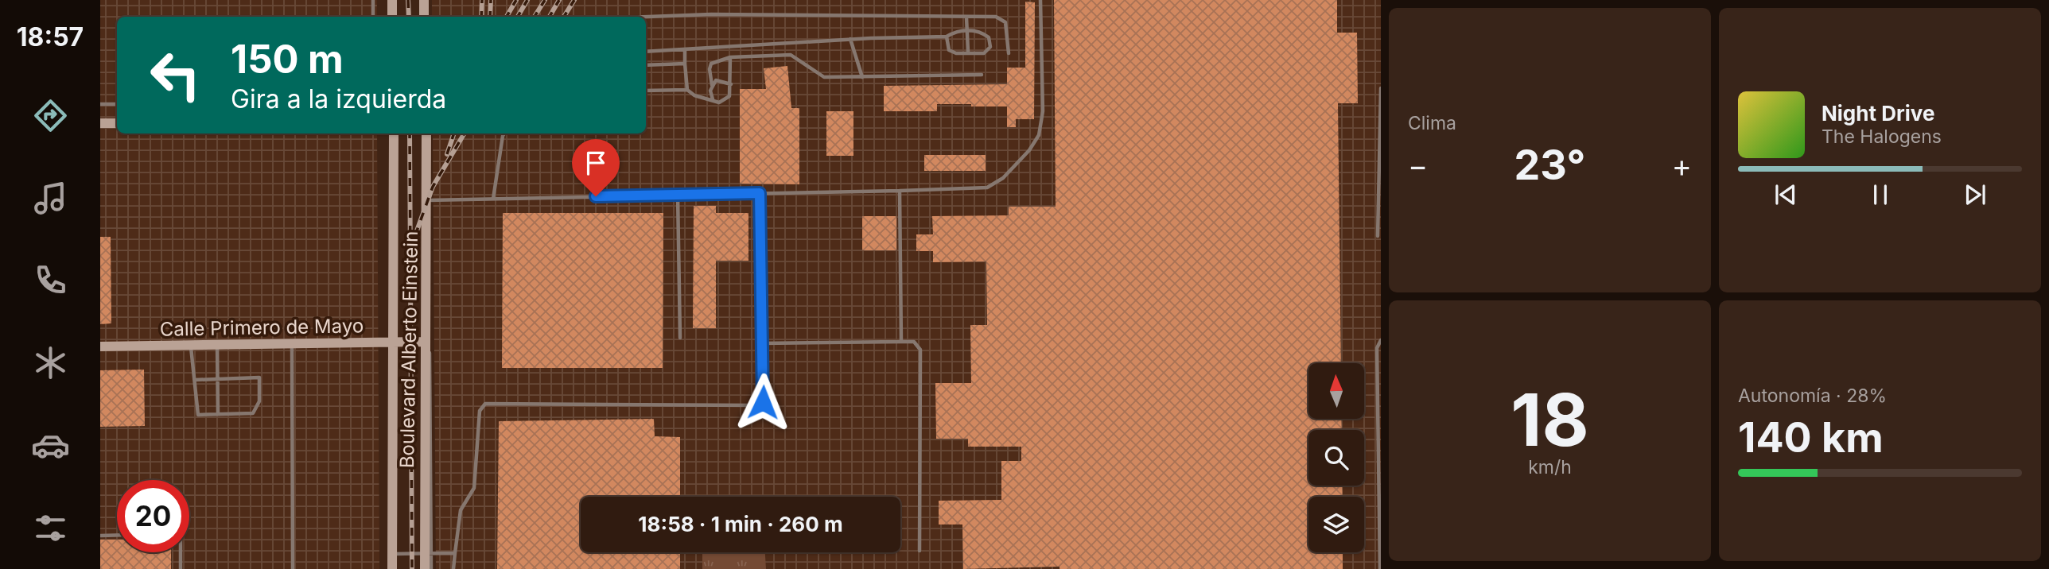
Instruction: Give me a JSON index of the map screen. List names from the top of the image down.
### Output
{
  "streets": {
    "main road": ["Calle Primero de Mayo", "Boulevard Alberto Einstein"]
  },
  "crossings": [
    ["Calle Primero de Mayo", "Boulevard Alberto Einstein"]
  ],
  "north": "top",
  "page": {
    "tabs": "18:57",
    "tile": [
      "Clima",
      ["18", "km/h"],
      ["Autonomía · 28%", "140 km"]
    ],
    "turn": ["150 m", "Gira a la izquierda"],
    "song": ["Night Drive", "The Halogens"],
    "heat": ["−", "23°", "+"],
    "limit": "20",
    "trip": "18:58 · 1 min · 260 m"
  }
}
